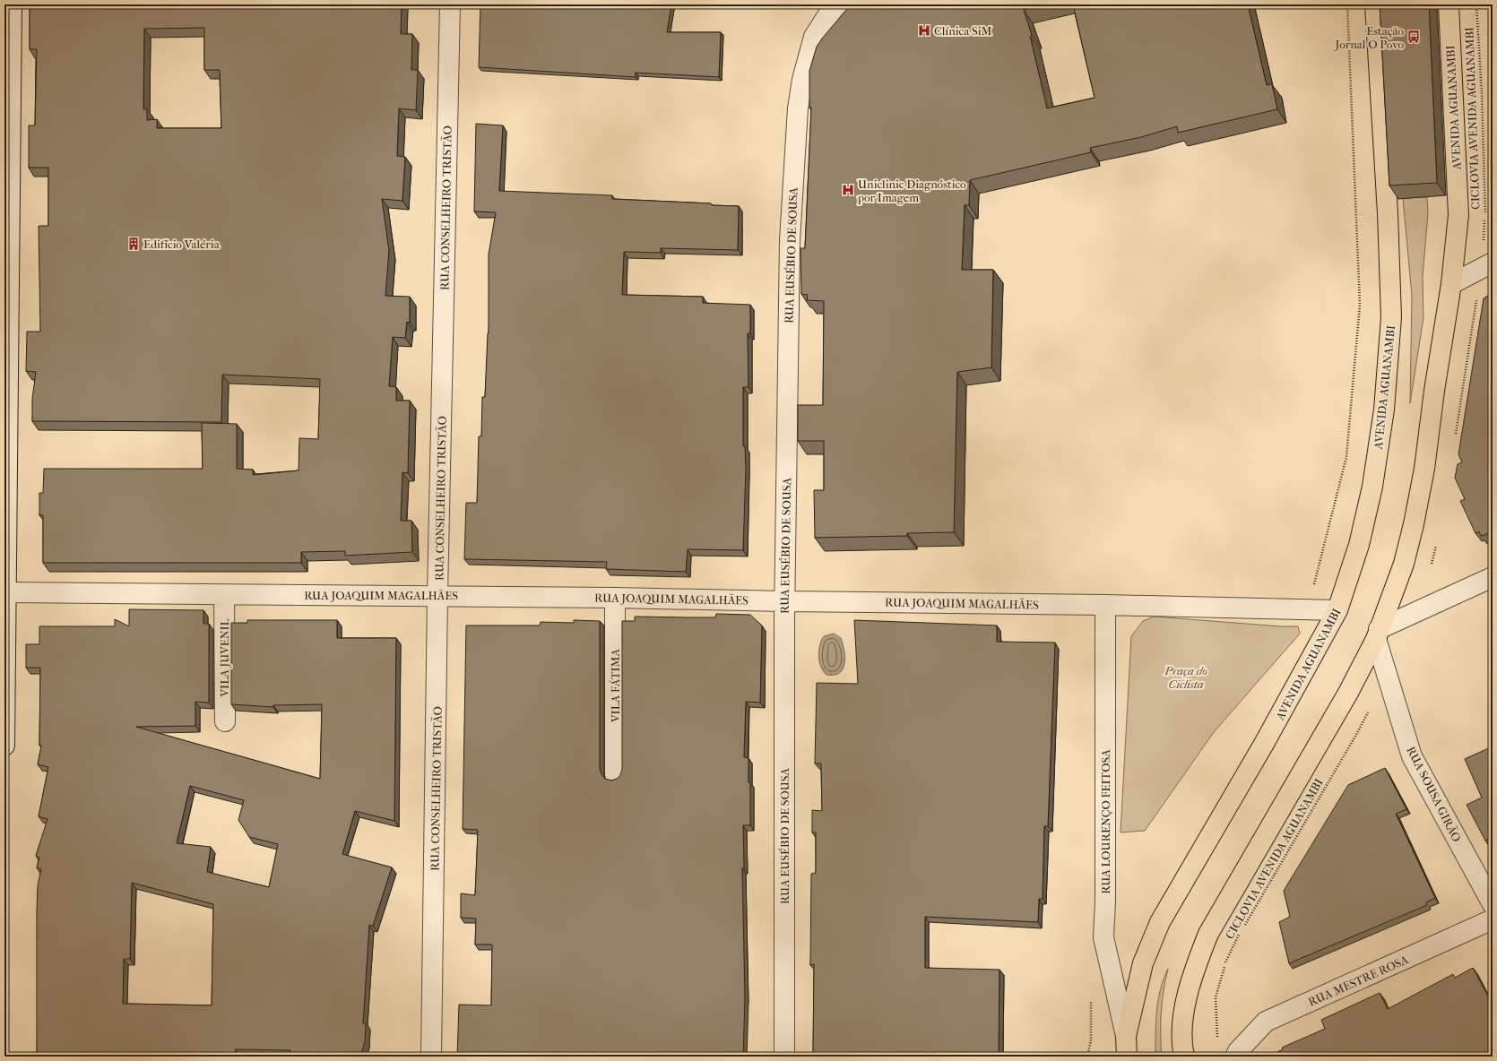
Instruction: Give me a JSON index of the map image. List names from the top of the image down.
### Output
{
  "streets": {
    "main road": ["AVENIDA AGUANAMBI"],
    "street": [
      "RUA CONSELHEIRO TRISTÃO",
      "RUA EUSÉBIO DE SOUSA",
      "RUA JOAQUIM MAGALHÃES",
      "VILA JUVENIL",
      "VILA FÁTIMA",
      "RUA SOUSA GIRÃO",
      "RUA LOURENÇO FEITOSA",
      "RUA MESTRE ROSA"
    ],
    "path": ["CICLOVIA AVENIDA AGUANAMBI"]
  },
  "crossings": [
    ["AVENIDA AGUANAMBI", "RUA JOAQUIM MAGALHÃES"],
    ["AVENIDA AGUANAMBI", "RUA SOUSA GIRÃO"],
    ["AVENIDA AGUANAMBI", "RUA LOURENÇO FEITOSA"],
    ["RUA CONSELHEIRO TRISTÃO", "RUA JOAQUIM MAGALHÃES"],
    ["RUA EUSÉBIO DE SOUSA", "RUA JOAQUIM MAGALHÃES"],
    ["RUA JOAQUIM MAGALHÃES", "VILA JUVENIL"],
    ["RUA JOAQUIM MAGALHÃES", "VILA FÁTIMA"],
    ["RUA JOAQUIM MAGALHÃES", "RUA LOURENÇO FEITOSA"]
  ],
  "parks": ["Praça do Ciclista"],
  "places": {
    "hospital": ["Clínica SiM", "Uniclinic Diagnóstico por Imagem"],
    "bus stop": ["Estação Jornal O Povo"],
    "building": ["Edifício Valéria"]
  }
}
